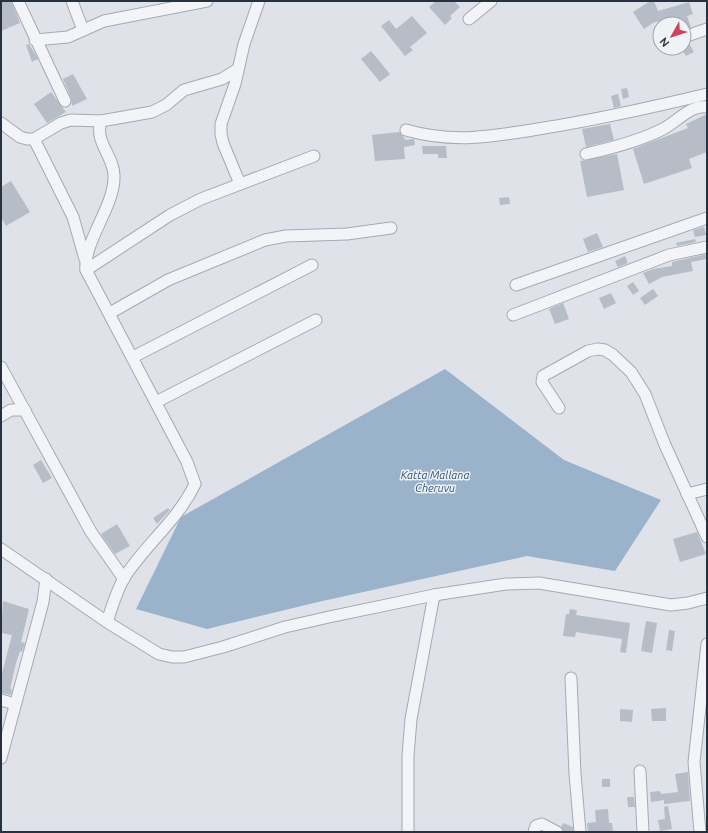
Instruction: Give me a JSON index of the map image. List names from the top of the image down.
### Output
{
  "water": ["Katta Mallana Cheruvu"],
  "north": "bottom left"
}
